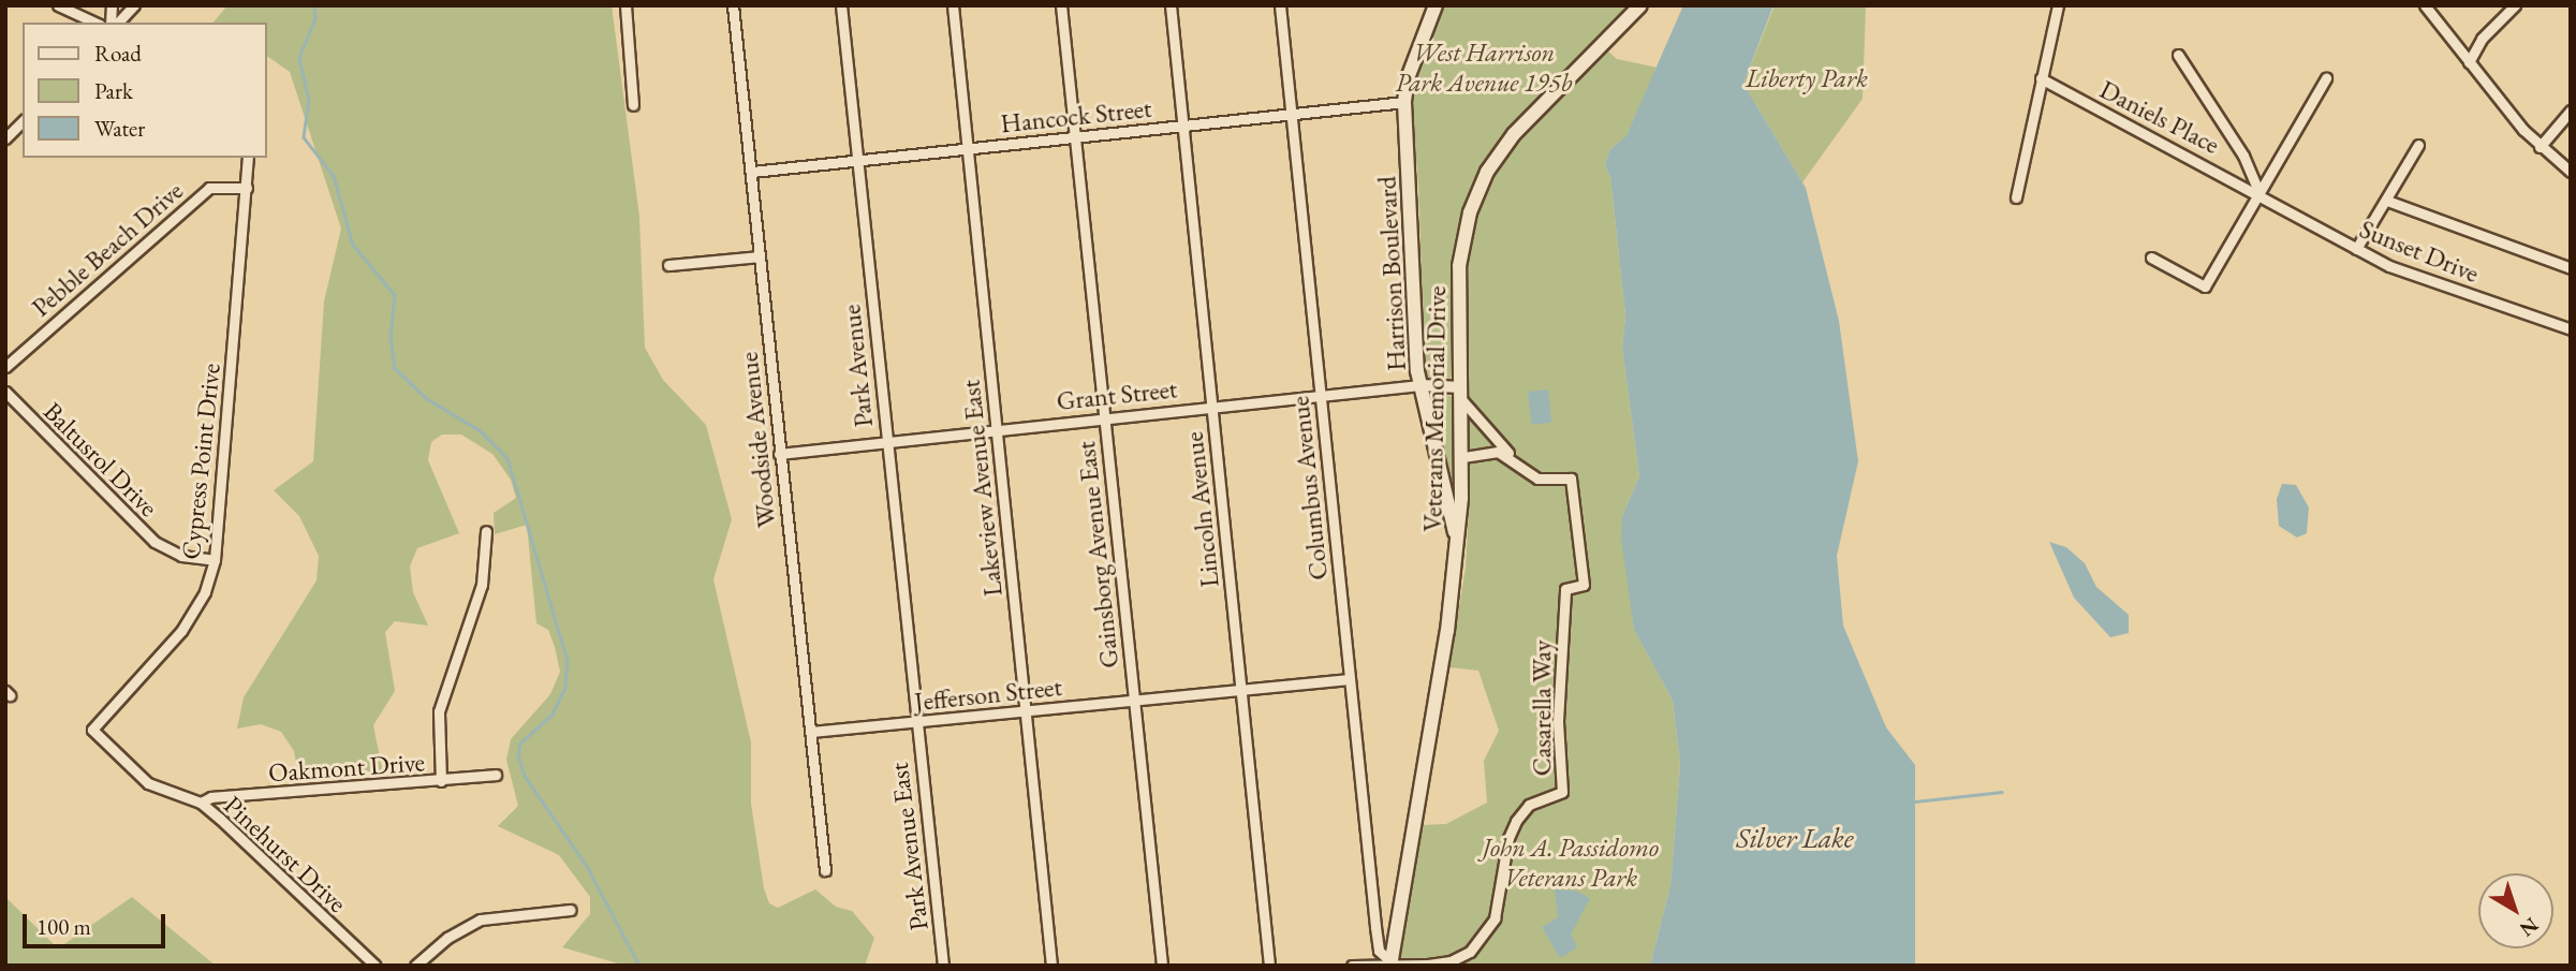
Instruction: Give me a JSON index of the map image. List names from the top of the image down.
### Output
{
  "streets": {
    "main road": ["Harrison Boulevard", "Veterans Memorial Drive"],
    "street": [
      "Hancock Street",
      "Daniels Place",
      "Pebble Beach Drive",
      "Sunset Drive",
      "Park Avenue",
      "Grant Street",
      "Woodside Avenue",
      "Baltusrol Drive",
      "Cypress Point Drive",
      "Lakeview Avenue East",
      "Columbus Avenue",
      "Lincoln Avenue",
      "Gainsborg Avenue East",
      "Jefferson Street",
      "Casarella Way",
      "Oakmont Drive",
      "Park Avenue East",
      "Pinehurst Drive"
    ]
  },
  "crossings": [
    ["Hancock Street", "Harrison Boulevard"],
    ["Hancock Street", "Park Avenue"],
    ["Hancock Street", "Woodside Avenue"],
    ["Hancock Street", "Lakeview Avenue East"],
    ["Hancock Street", "Columbus Avenue"],
    ["Hancock Street", "Lincoln Avenue"],
    ["Hancock Street", "Gainsborg Avenue East"],
    ["Daniels Place", "Sunset Drive"],
    ["Pebble Beach Drive", "Cypress Point Drive"],
    ["Harrison Boulevard", "Grant Street"],
    ["Harrison Boulevard", "Veterans Memorial Drive"],
    ["Park Avenue", "Grant Street"],
    ["Park Avenue", "Jefferson Street"],
    ["Park Avenue", "Park Avenue East"],
    ["Grant Street", "Veterans Memorial Drive"],
    ["Grant Street", "Woodside Avenue"],
    ["Grant Street", "Lakeview Avenue East"],
    ["Grant Street", "Columbus Avenue"],
    ["Grant Street", "Lincoln Avenue"],
    ["Grant Street", "Gainsborg Avenue East"],
    ["Veterans Memorial Drive", "Columbus Avenue"],
    ["Veterans Memorial Drive", "Casarella Way"],
    ["Woodside Avenue", "Jefferson Street"],
    ["Baltusrol Drive", "Cypress Point Drive"],
    ["Cypress Point Drive", "Pinehurst Drive"],
    ["Lakeview Avenue East", "Jefferson Street"],
    ["Columbus Avenue", "Jefferson Street"],
    ["Columbus Avenue", "Casarella Way"],
    ["Lincoln Avenue", "Jefferson Street"],
    ["Gainsborg Avenue East", "Jefferson Street"],
    ["Jefferson Street", "Park Avenue East"],
    ["Oakmont Drive", "Pinehurst Drive"]
  ],
  "water": ["Silver Lake"],
  "parks": ["West Harrison Park Avenue 195b", "Liberty Park", "John A. Passidomo Veterans Park"],
  "legend": ["Road", "Park", "Water"],
  "scale_bar": "100 m",
  "north": "bottom right"
}
